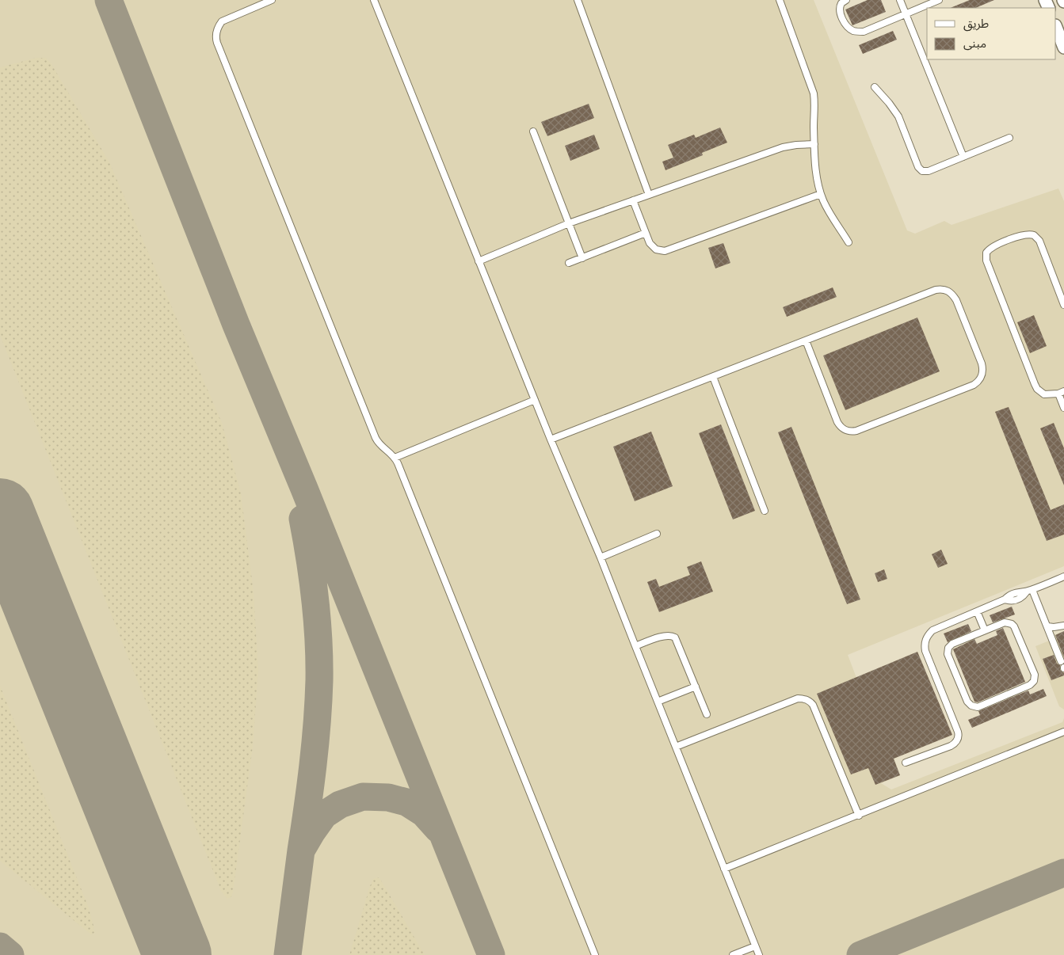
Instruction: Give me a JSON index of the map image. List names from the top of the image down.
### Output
{
  "legend": ["طريق", "مبنى"]
}
